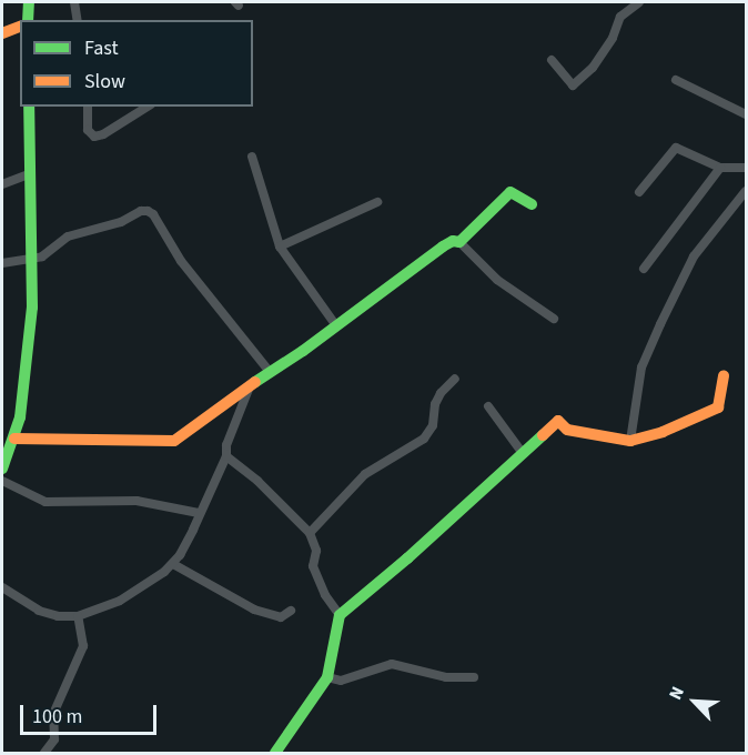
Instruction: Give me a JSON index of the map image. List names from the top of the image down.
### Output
{
  "legend": ["Fast", "Slow"],
  "scale_bar": "100 m",
  "north": "top left"
}
